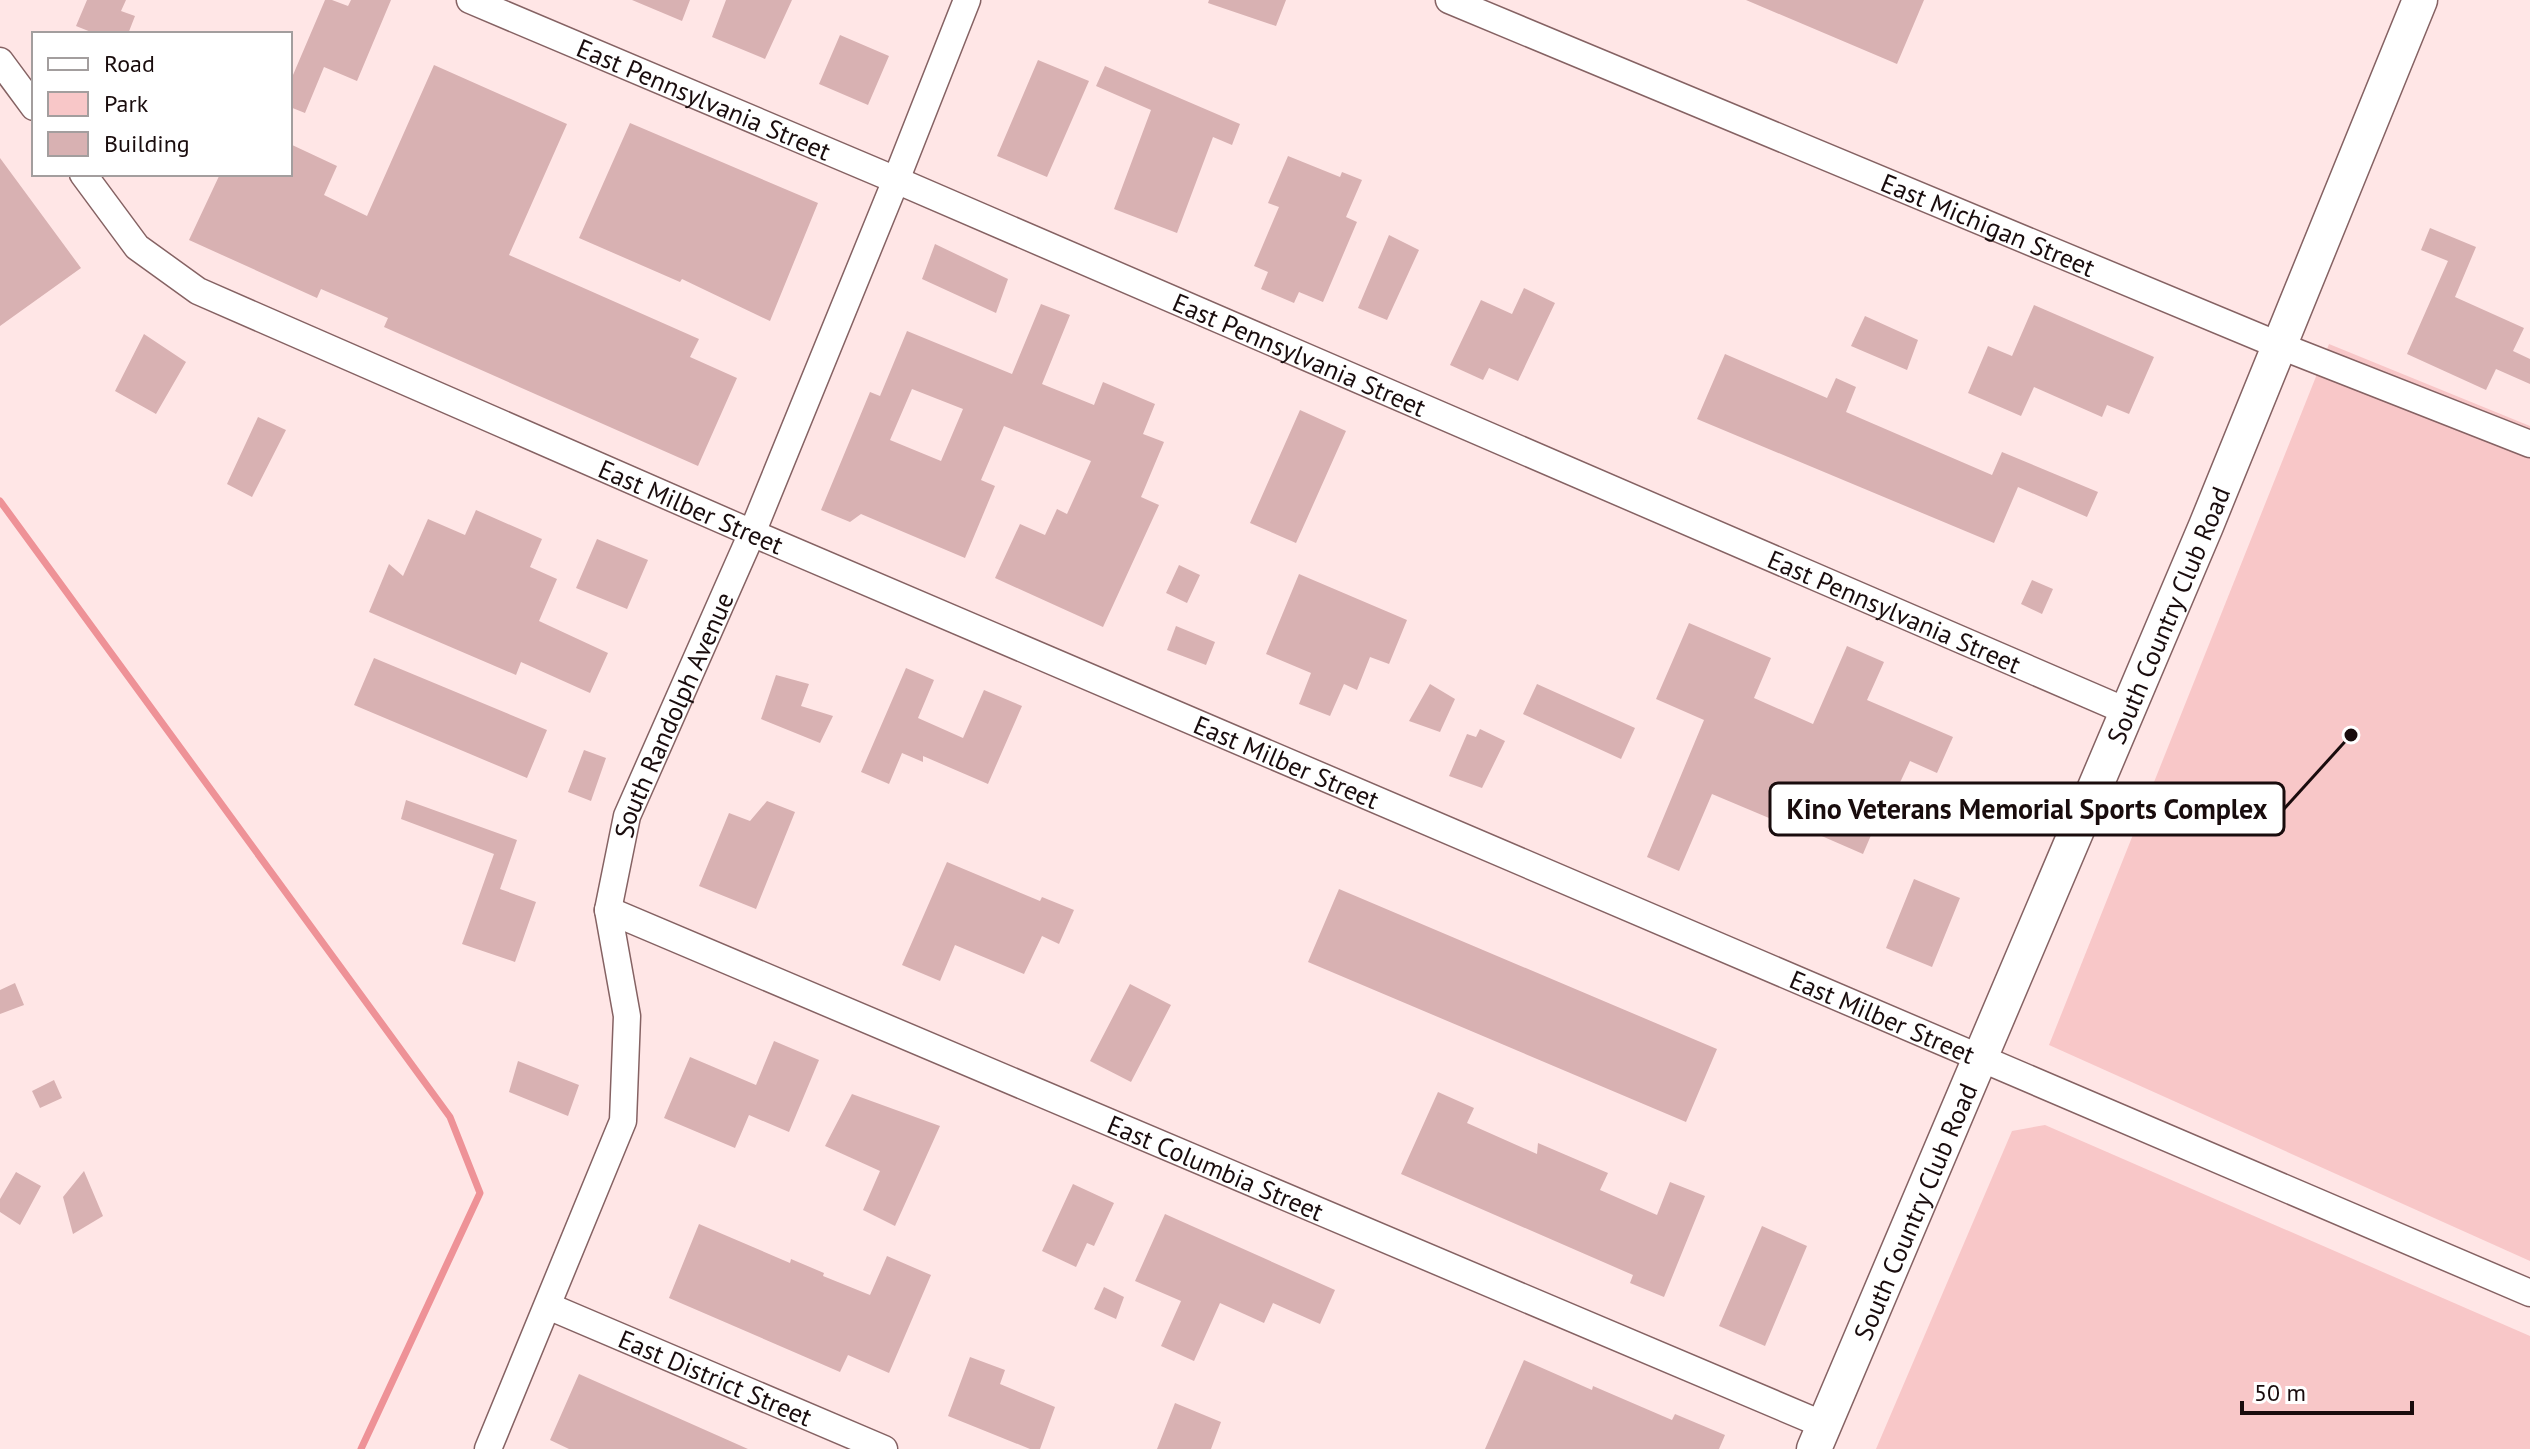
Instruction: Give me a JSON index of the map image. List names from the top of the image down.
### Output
{
  "streets": {
    "street": [
      "East Pennsylvania Street",
      "East Michigan Street",
      "East Milber Street",
      "South Country Club Road",
      "South Randolph Avenue",
      "East Columbia Street",
      "East District Street"
    ]
  },
  "crossings": [
    ["East Pennsylvania Street", "South Country Club Road"],
    ["East Pennsylvania Street", "South Randolph Avenue"],
    ["East Michigan Street", "South Country Club Road"],
    ["East Milber Street", "South Country Club Road"],
    ["East Milber Street", "South Randolph Avenue"],
    ["South Country Club Road", "East Columbia Street"],
    ["South Randolph Avenue", "East Columbia Street"],
    ["South Randolph Avenue", "East District Street"]
  ],
  "places": ["Kino Veterans Memorial Sports Complex"],
  "legend": ["Road", "Park", "Building"],
  "scale_bar": "50 m"
}
